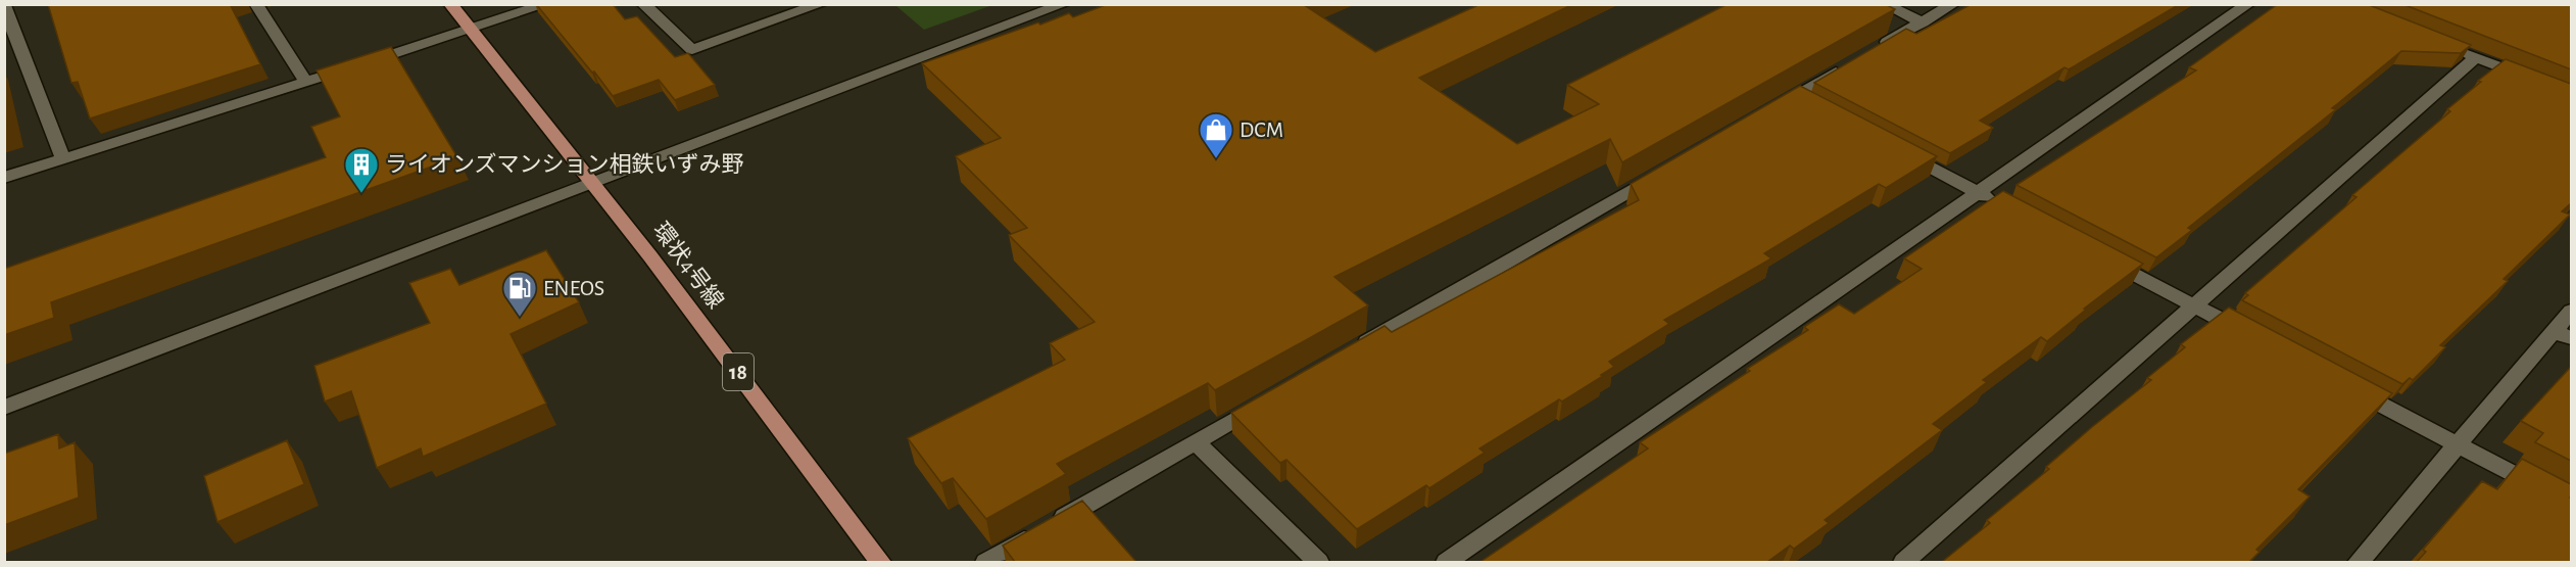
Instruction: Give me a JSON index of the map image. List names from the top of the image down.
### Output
{
  "streets": {
    "main road": ["環状4号線", "18"]
  },
  "places": {
    "shop": ["DCM"],
    "building": ["ライオンズマンション相鉄いずみ野"],
    "fuel station": ["ENEOS"]
  }
}
